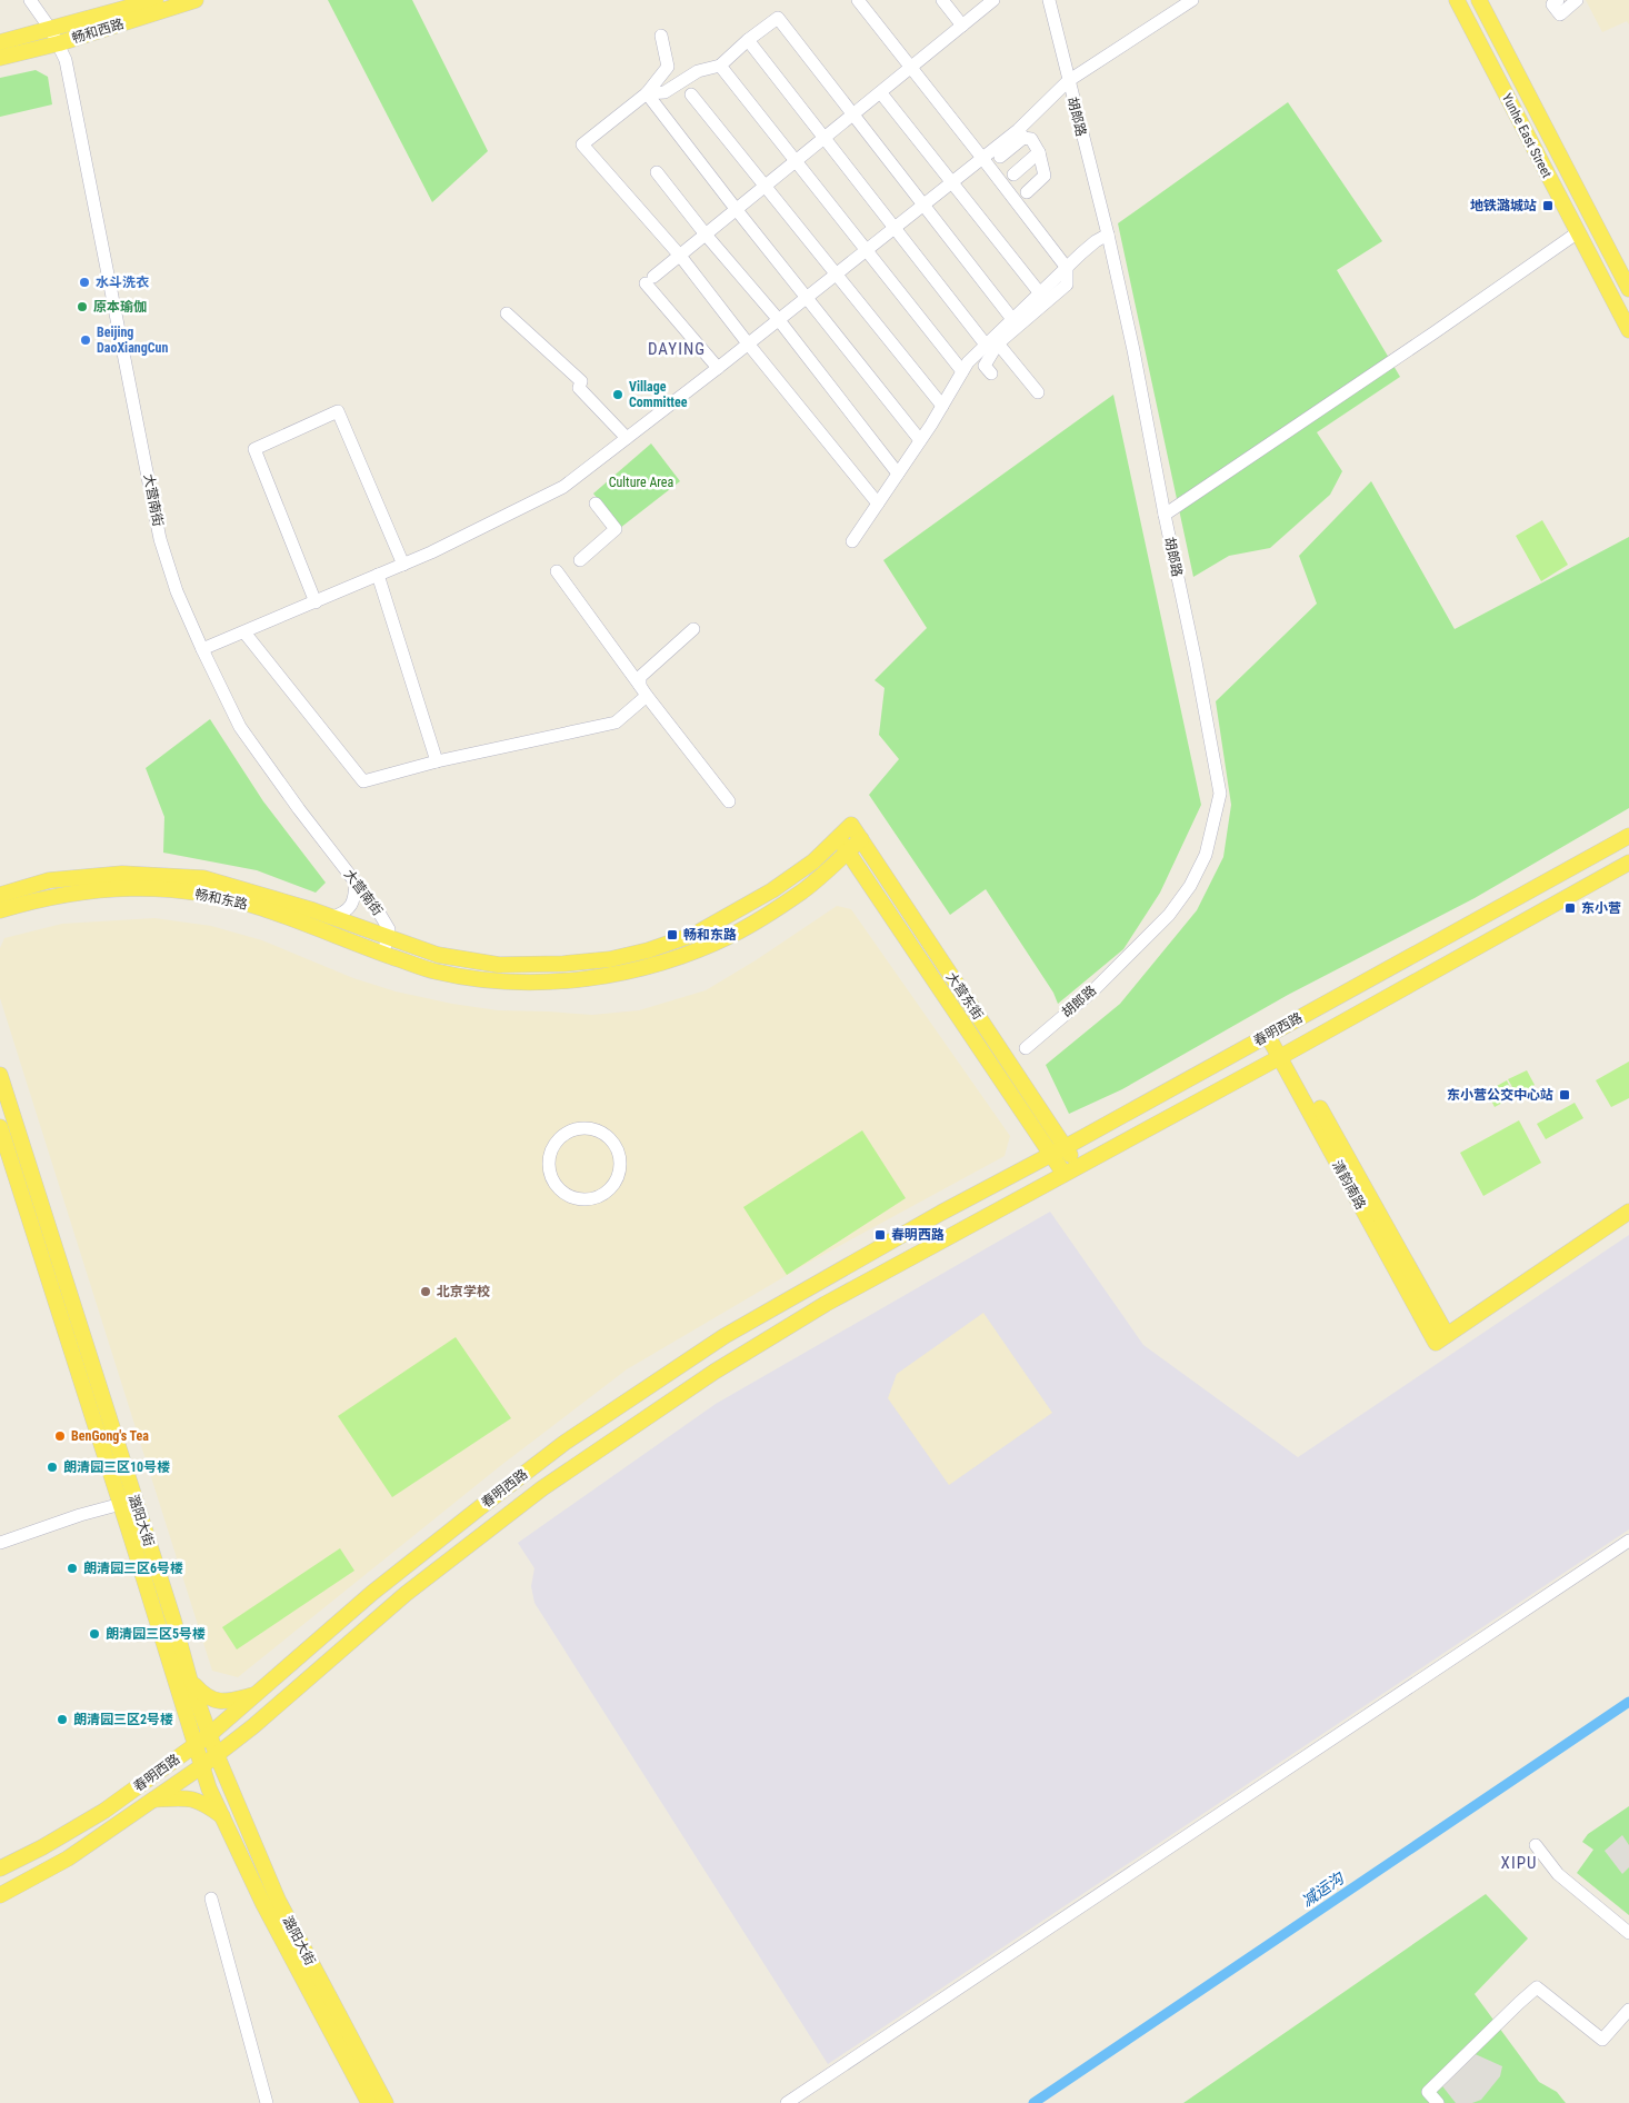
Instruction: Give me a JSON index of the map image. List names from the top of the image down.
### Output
{
  "streets": {
    "main road": [
      "畅和西路",
      "Yunhe East Street",
      "畅和东路",
      "大营东街",
      "春明西路",
      "清韵南路",
      "潞阳大街"
    ],
    "street": ["胡郎路", "大营南街"]
  },
  "crossings": [
    ["畅和西路", "大营南街"],
    ["大营南街", "畅和东路"],
    ["畅和东路", "大营东街"],
    ["大营东街", "春明西路"],
    ["春明西路", "清韵南路"],
    ["春明西路", "潞阳大街"]
  ],
  "districts": ["DAYING", "XIPU"],
  "water": ["减运沟"],
  "parks": ["Culture Area"],
  "places": {
    "transit": [
      "地铁潞城站",
      "东小营",
      "畅和东路",
      "东小营公交中心站",
      "春明西路"
    ],
    "other": [
      "水斗洗衣",
      "原本瑜伽",
      "Beijing DaoXiangCun",
      "Village Committee",
      "北京学校",
      "BenGong's Tea",
      "朗清园三区10号楼",
      "朗清园三区6号楼",
      "朗清园三区5号楼",
      "朗清园三区2号楼"
    ]
  }
}
